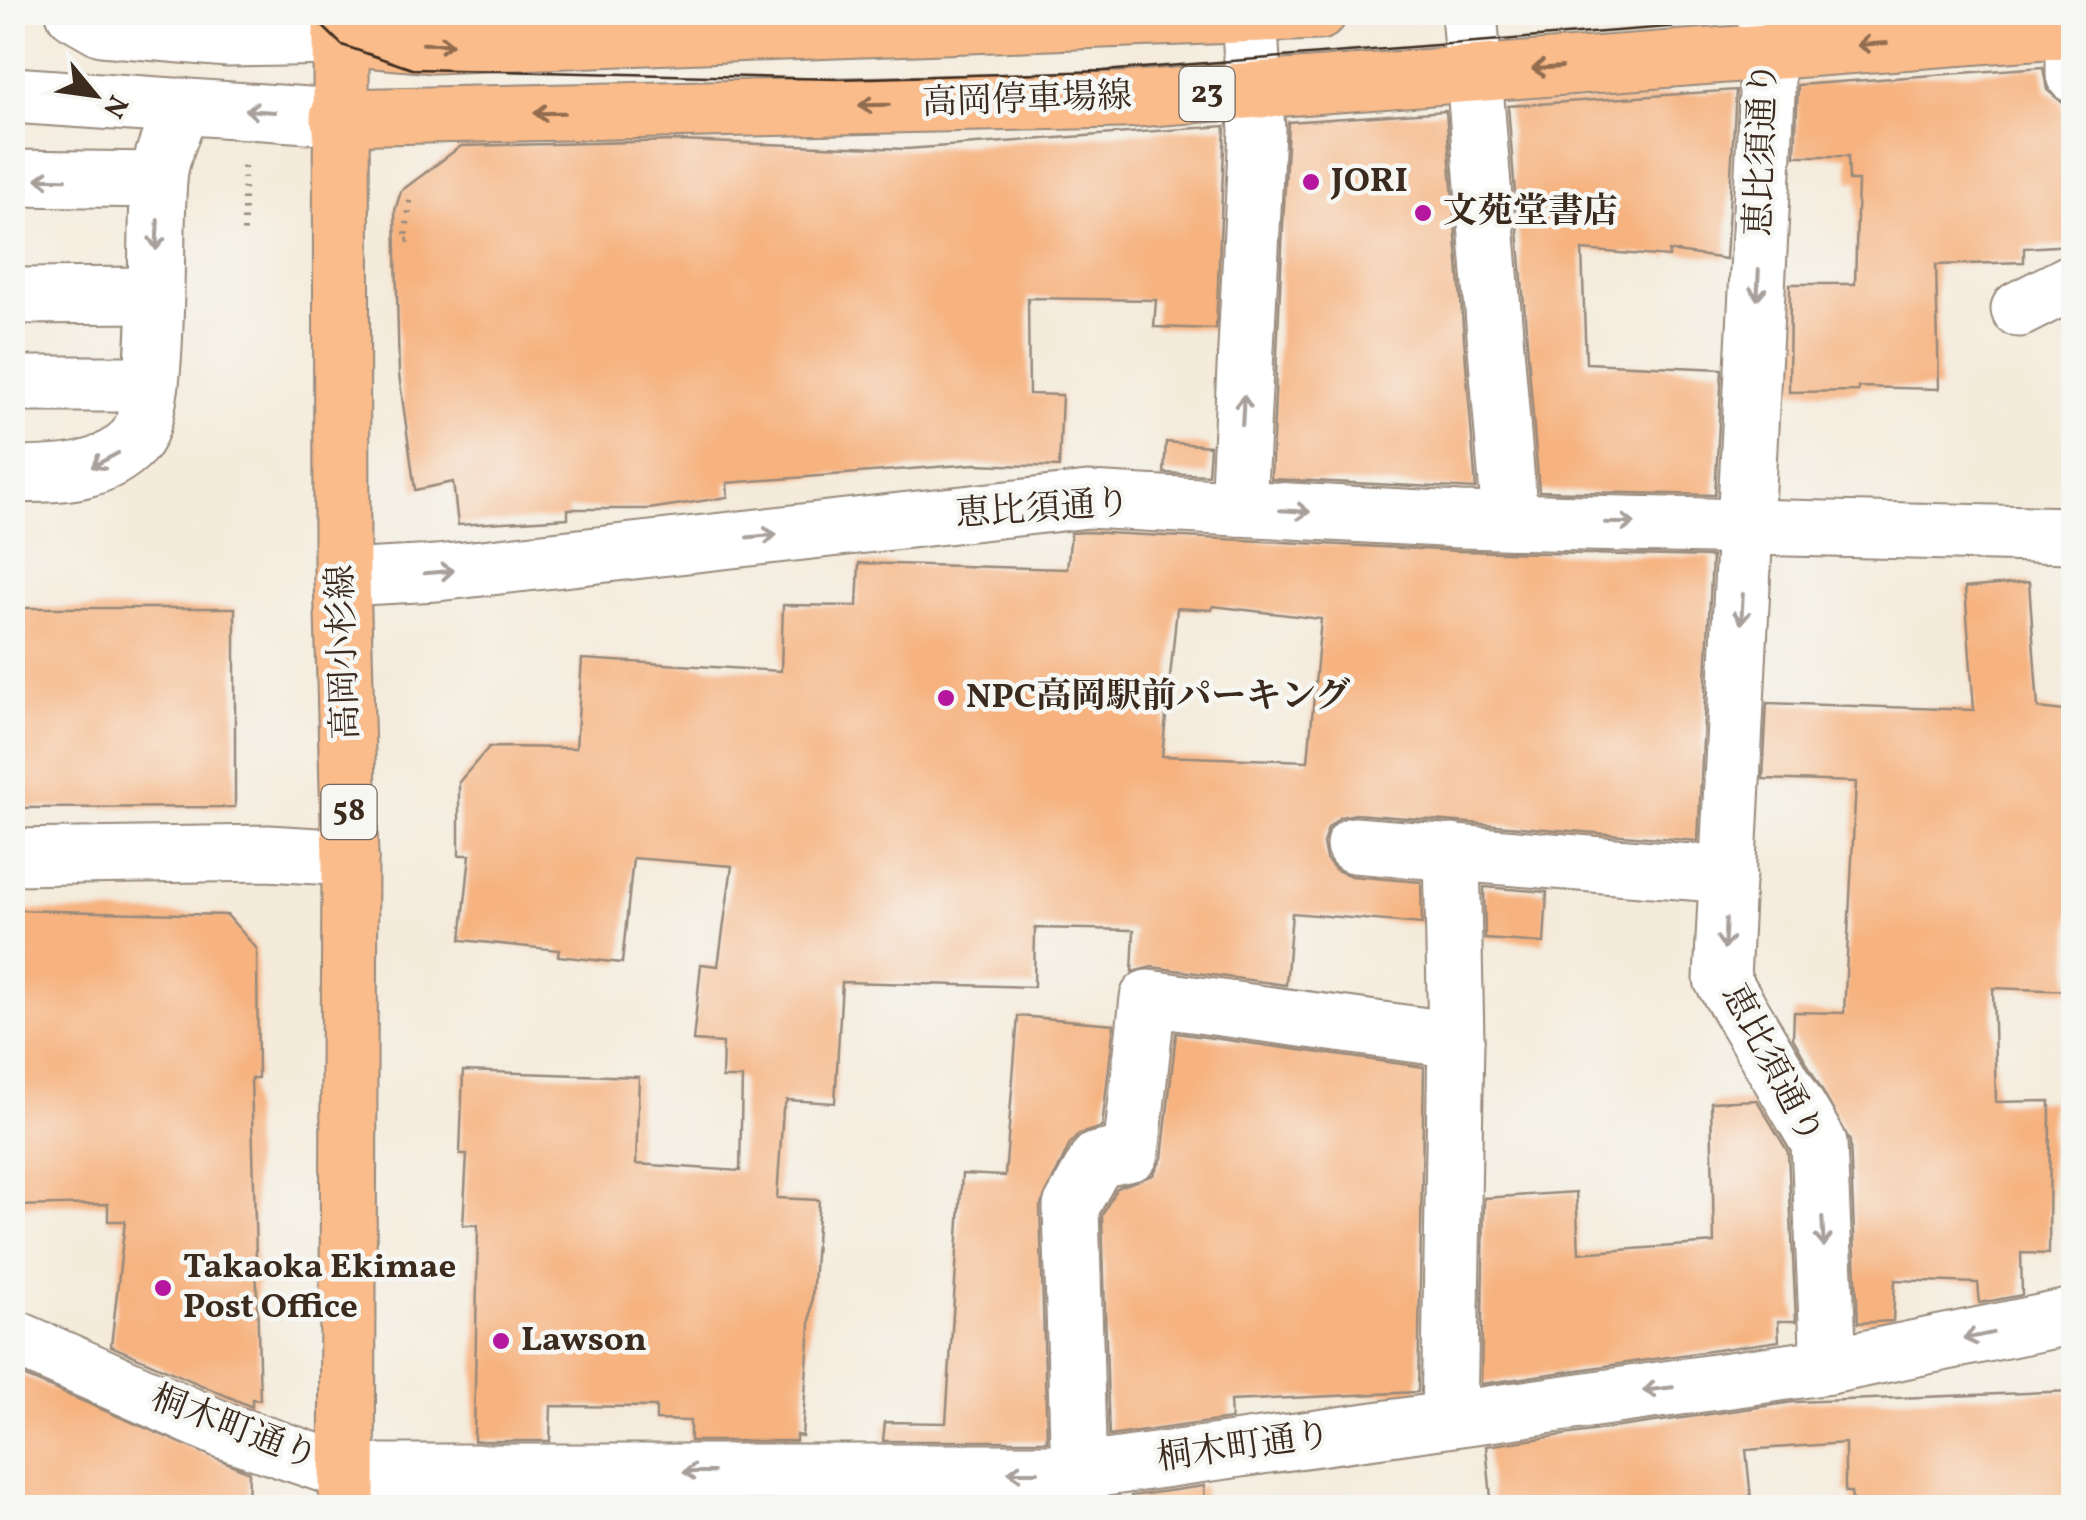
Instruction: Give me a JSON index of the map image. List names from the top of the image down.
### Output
{
  "streets": {
    "main road": [
      "23",
      "高岡停車場線",
      "高岡小杉線",
      "58"
    ],
    "street": ["恵比須通り", "桐木町通り"]
  },
  "crossings": [
    ["23", "高岡小杉線"],
    ["高岡停車場線", "恵比須通り"],
    ["高岡停車場線", "高岡小杉線"],
    ["恵比須通り", "高岡小杉線"],
    ["恵比須通り", "桐木町通り"],
    ["高岡小杉線", "桐木町通り"]
  ],
  "one_way": ["桐木町通り"],
  "places": [
    "JORI",
    "文苑堂書店",
    "NPC高岡駅前パーキング",
    "Takaoka Ekimae Post Office",
    "Lawson"
  ],
  "north": "bottom right"
}
